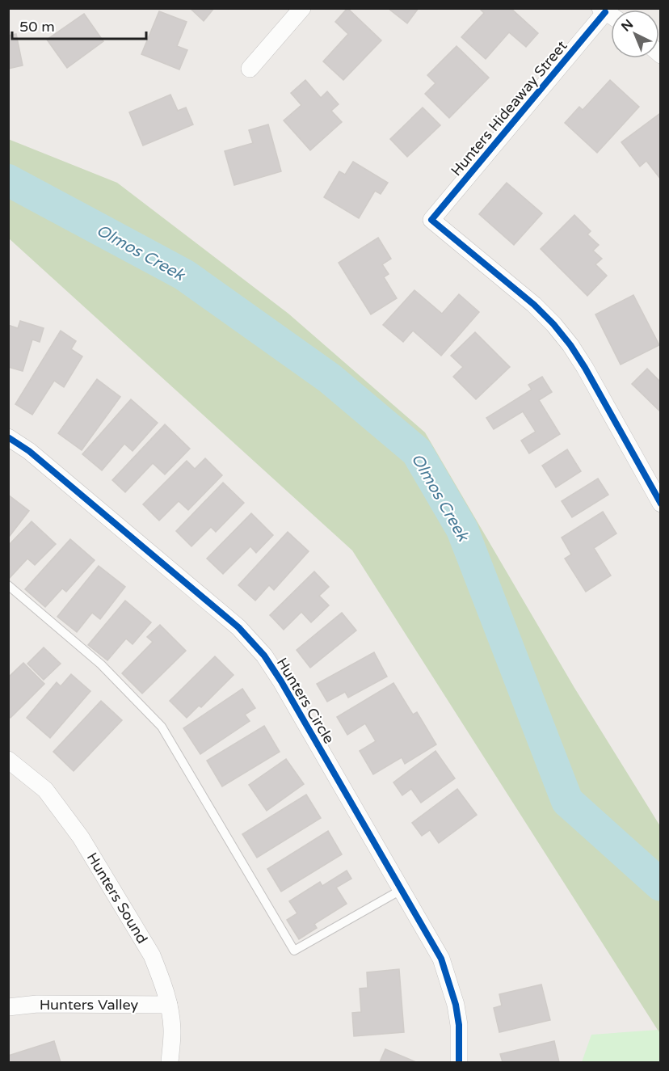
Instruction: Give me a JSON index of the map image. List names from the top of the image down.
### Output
{
  "streets": {
    "street": [
      "Hunters Hideaway Street",
      "Hunters Circle",
      "Hunters Sound",
      "Hunters Valley"
    ]
  },
  "crossings": [
    ["Hunters Sound", "Hunters Valley"]
  ],
  "water": ["Olmos Creek"],
  "scale_bar": "50 m",
  "north": "top left"
}
